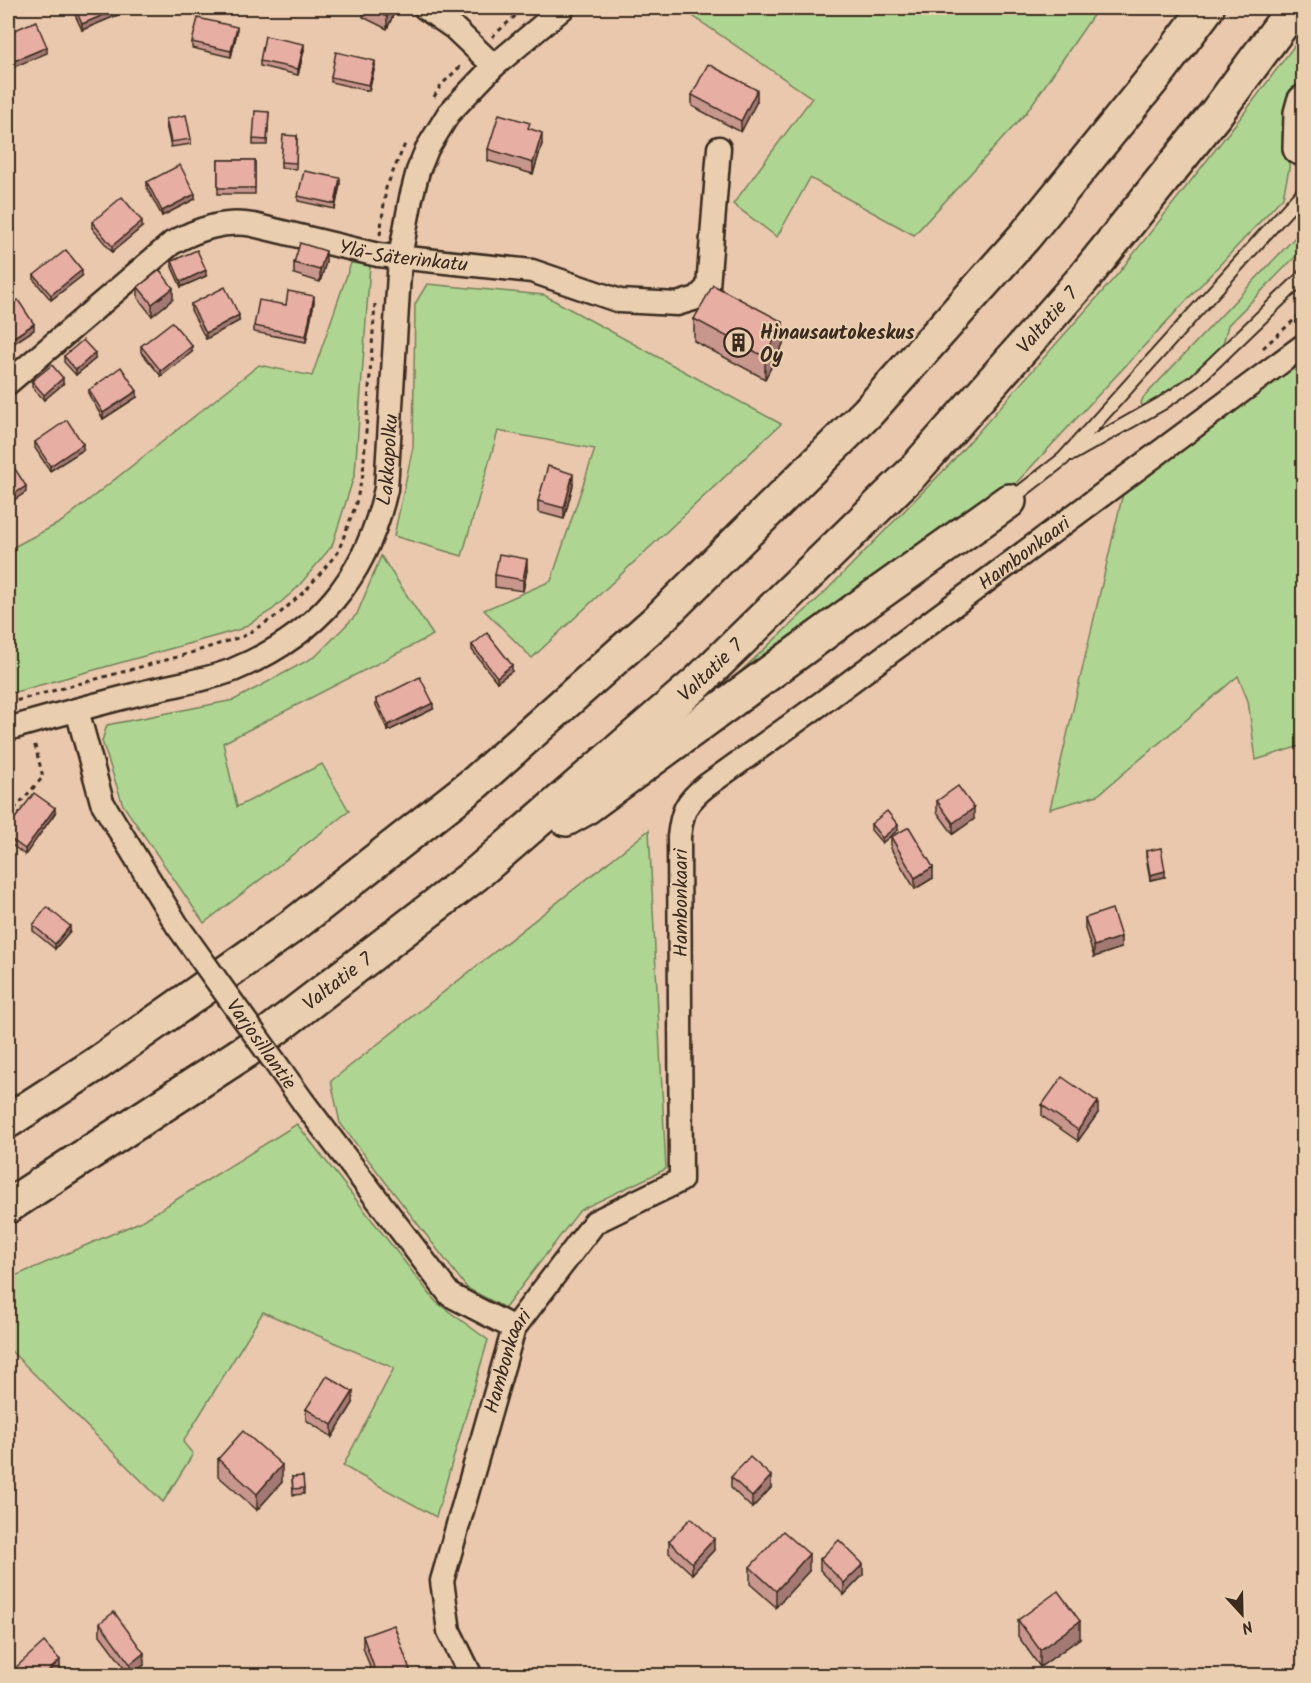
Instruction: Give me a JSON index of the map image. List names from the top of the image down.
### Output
{
  "streets": {
    "highway": ["Valtatie 7"],
    "street": [
      "Ylä-Säterinkatu",
      "Lakkapolku",
      "Hambonkaari",
      "Varjosillantie"
    ]
  },
  "crossings": [
    ["Ylä-Säterinkatu", "Lakkapolku"],
    ["Lakkapolku", "Varjosillantie"],
    ["Hambonkaari", "Varjosillantie"]
  ],
  "places": {
    "building": ["Hinausautokeskus Oy"]
  },
  "north": "bottom"
}
